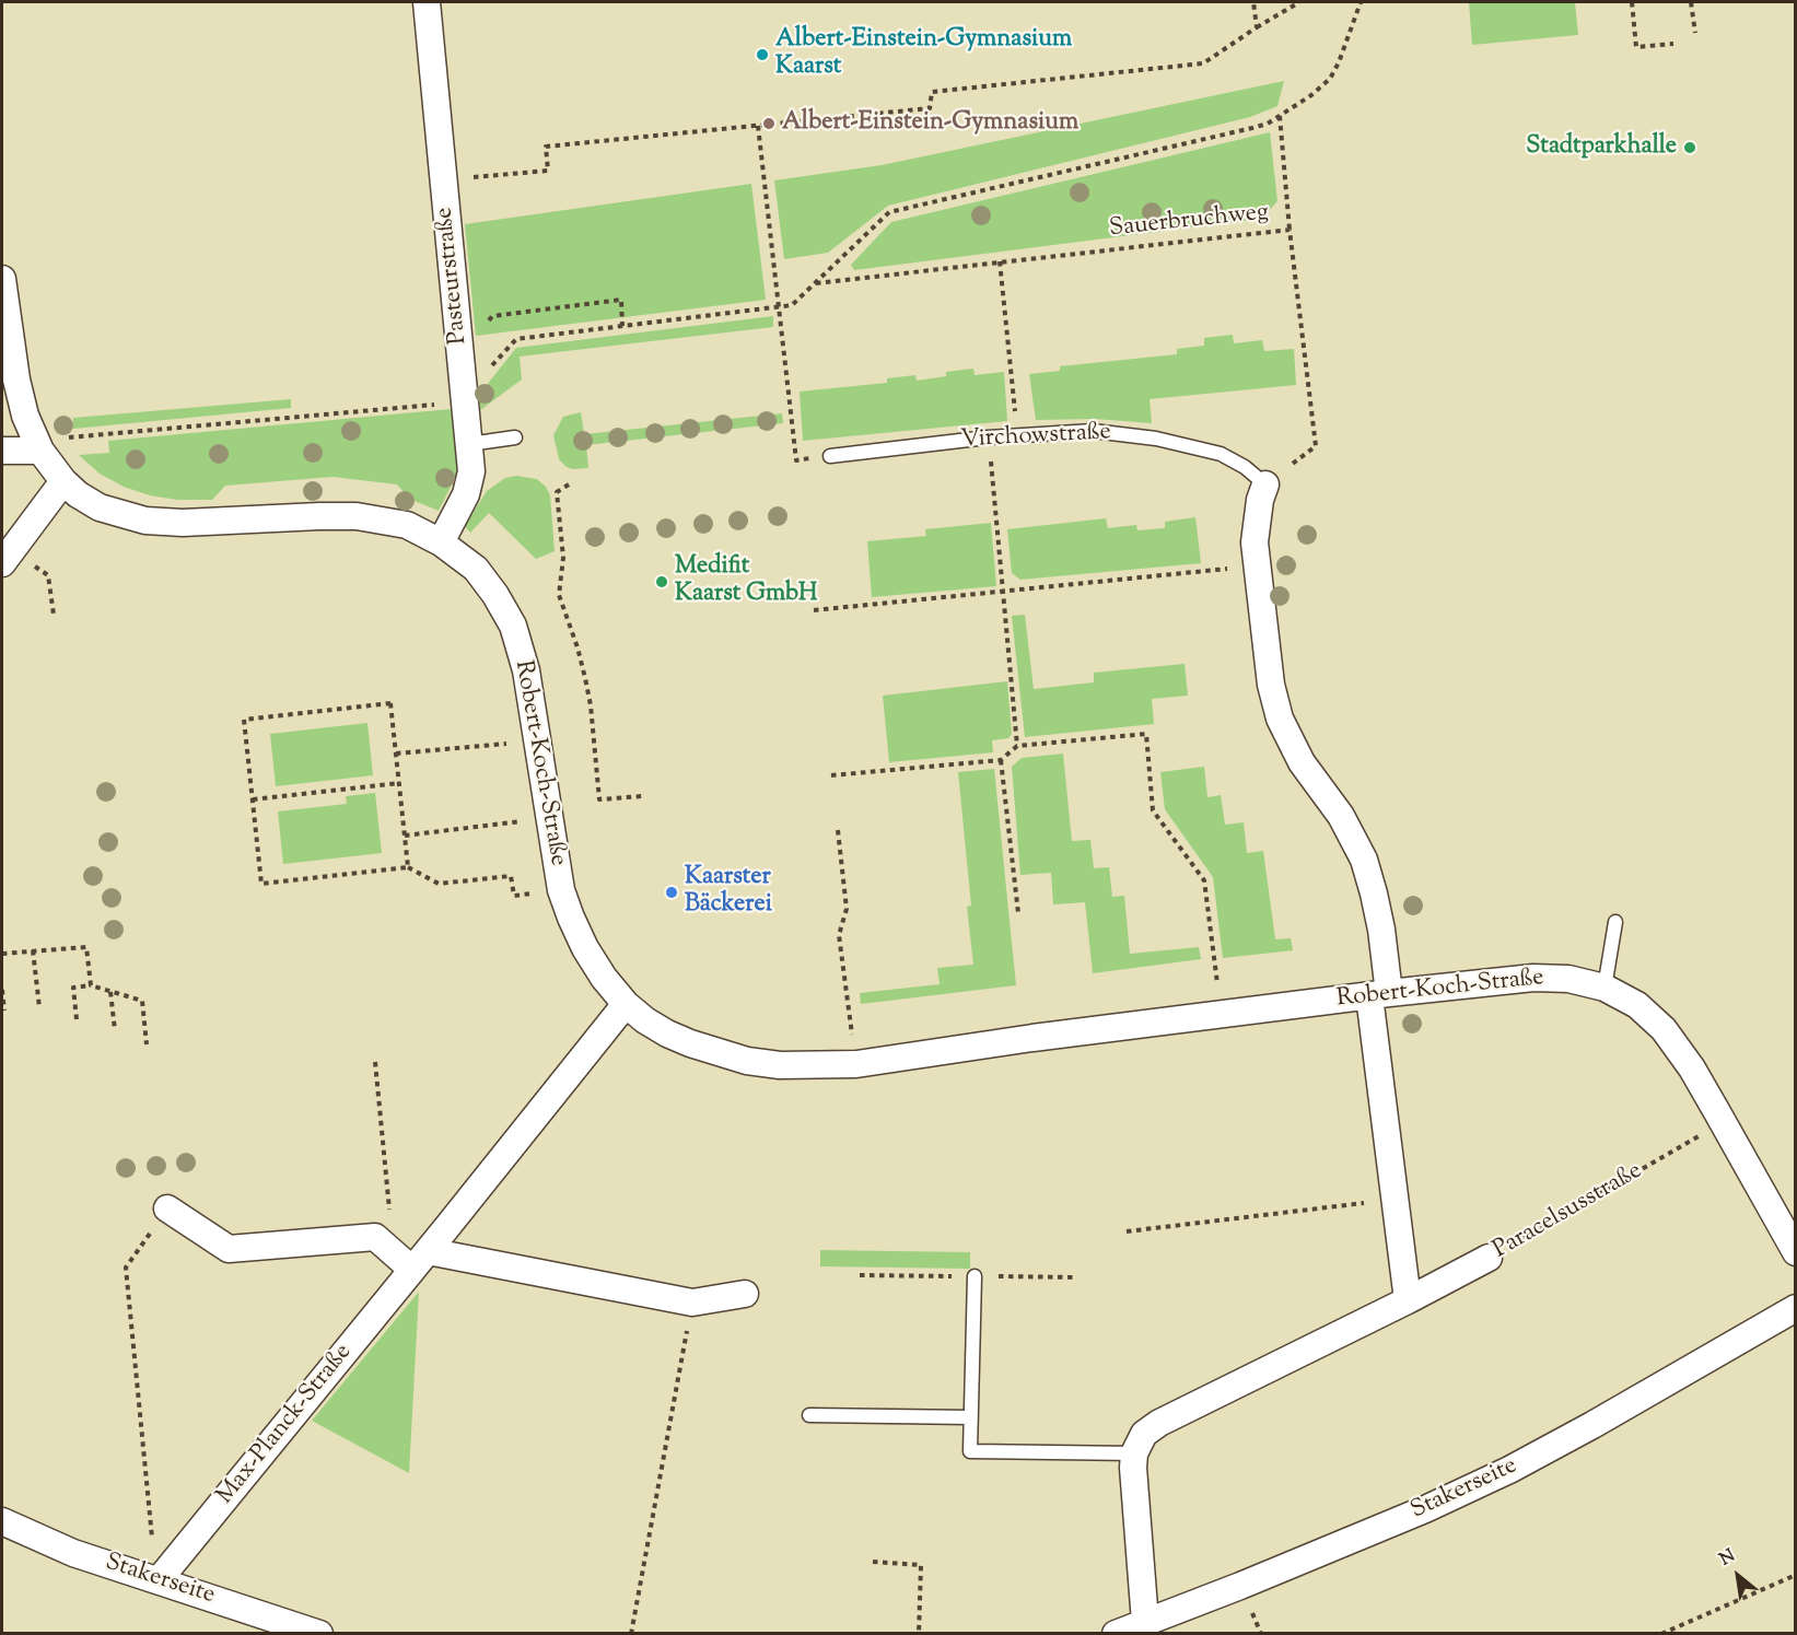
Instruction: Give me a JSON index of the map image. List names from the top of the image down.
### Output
{
  "streets": {
    "street": [
      "Pasteurstraße",
      "Robert-Koch-Straße",
      "Paracelsusstraße",
      "Max-Planck-Straße",
      "Stakerseite"
    ],
    "lane": ["Virchowstraße"],
    "path": ["Sauerbruchweg"]
  },
  "crossings": [
    ["Sauerbruchweg", "Virchowstraße"],
    ["Pasteurstraße", "Robert-Koch-Straße"],
    ["Robert-Koch-Straße", "Paracelsusstraße"],
    ["Robert-Koch-Straße", "Max-Planck-Straße"],
    ["Max-Planck-Straße", "Stakerseite"]
  ],
  "places": [
    "Albert-Einstein-Gymnasium Kaarst",
    "Albert-Einstein-Gymnasium",
    "Stadtparkhalle",
    "Medifit Kaarst GmbH",
    "Kaarster Bäckerei"
  ],
  "north": "top left"
}
